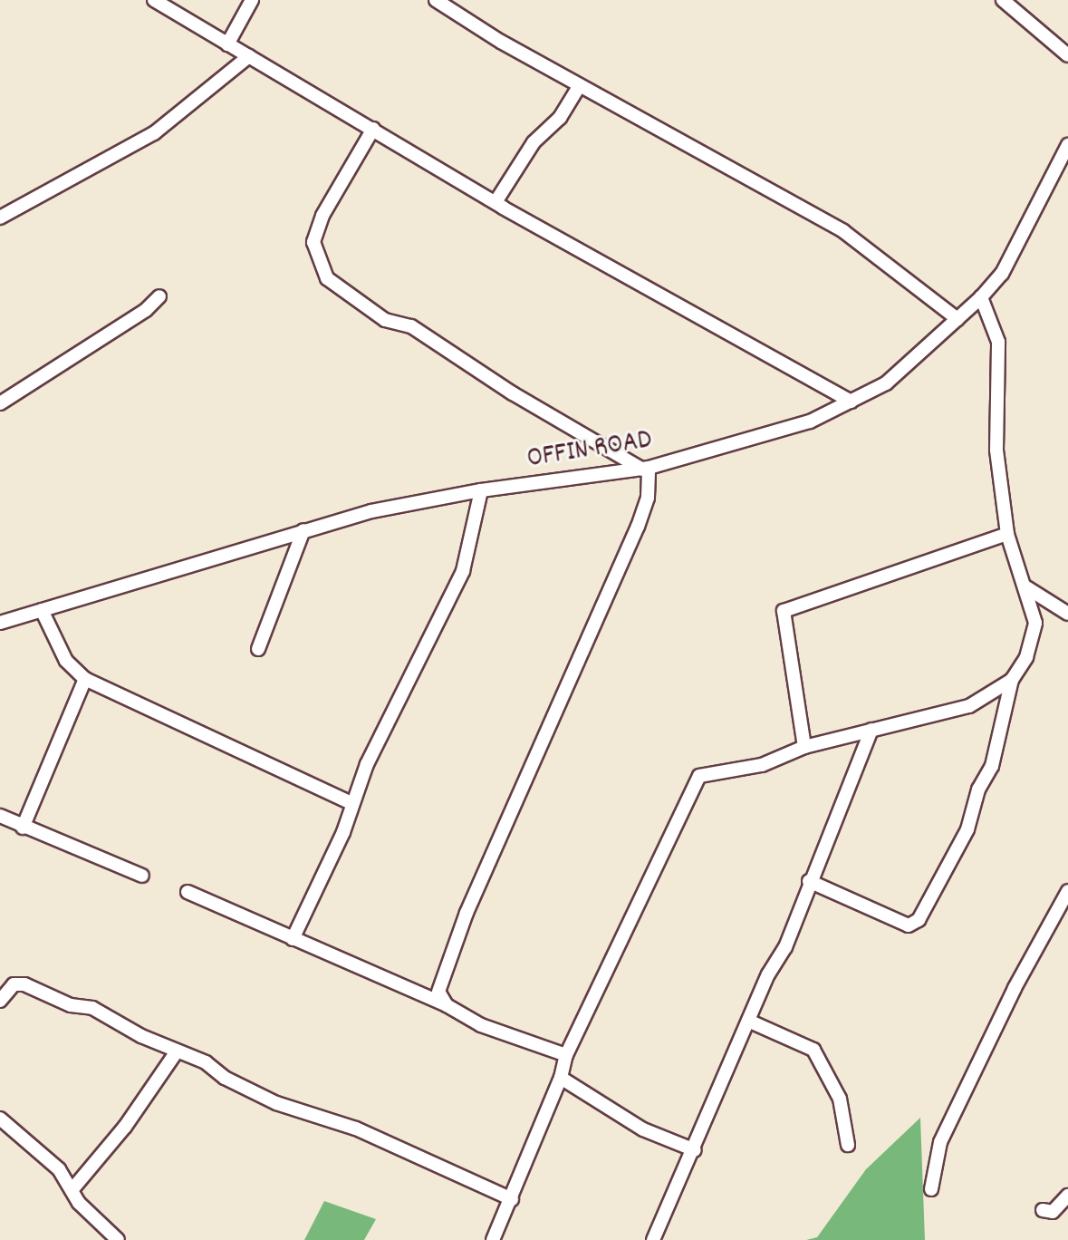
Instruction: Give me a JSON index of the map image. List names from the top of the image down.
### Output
{
  "streets": {
    "street": ["OFFIN ROAD"]
  }
}
